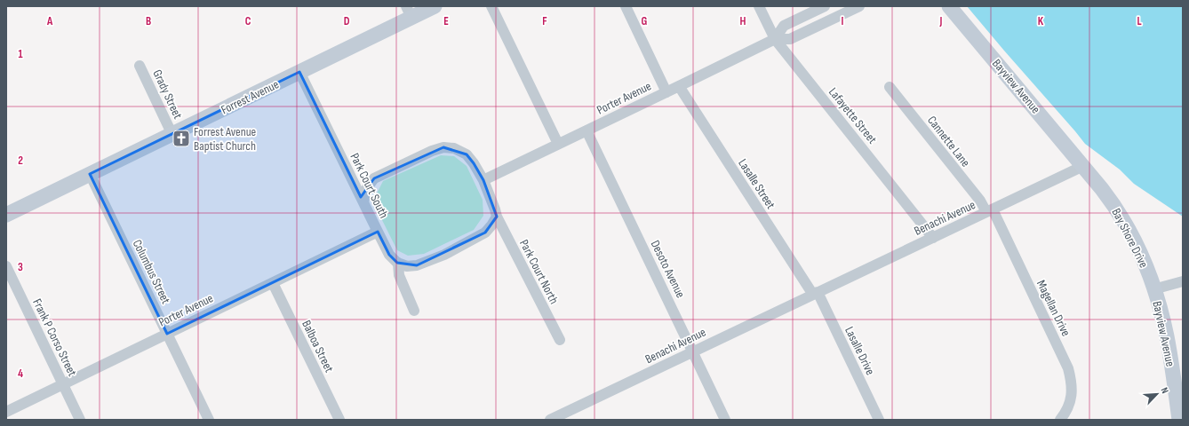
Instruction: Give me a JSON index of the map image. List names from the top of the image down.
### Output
{
  "streets": {
    "street": [
      "Bayview Avenue",
      "Grady Street",
      "Forrest Avenue",
      "Porter Avenue",
      "Lafayette Street",
      "Cannette Lane",
      "Lasalle Street",
      "Park Court South",
      "Benachi Avenue",
      "Bay Shore Drive",
      "Desoto Avenue",
      "Columbus Street",
      "Park Court North",
      "Magellan Drive",
      "Frank P Corso Street",
      "Balboa Street",
      "Lasalle Drive"
    ]
  },
  "crossings": [
    ["Bayview Avenue", "Benachi Avenue"],
    ["Bayview Avenue", "Bay Shore Drive"],
    ["Grady Street", "Forrest Avenue"],
    ["Forrest Avenue", "Park Court South"],
    ["Forrest Avenue", "Columbus Street"],
    ["Porter Avenue", "Lafayette Street"],
    ["Porter Avenue", "Lasalle Street"],
    ["Porter Avenue", "Park Court South"],
    ["Porter Avenue", "Desoto Avenue"],
    ["Porter Avenue", "Columbus Street"],
    ["Porter Avenue", "Park Court North"],
    ["Porter Avenue", "Frank P Corso Street"],
    ["Porter Avenue", "Balboa Street"],
    ["Lafayette Street", "Benachi Avenue"],
    ["Cannette Lane", "Benachi Avenue"],
    ["Cannette Lane", "Magellan Drive"],
    ["Lasalle Street", "Benachi Avenue"],
    ["Lasalle Street", "Lasalle Drive"],
    ["Park Court South", "Park Court North"],
    ["Benachi Avenue", "Bay Shore Drive"],
    ["Benachi Avenue", "Desoto Avenue"],
    ["Benachi Avenue", "Magellan Drive"],
    ["Benachi Avenue", "Lasalle Drive"]
  ],
  "places": {
    "church": ["Forrest Avenue Baptist Church"]
  },
  "north": "top right",
  "grid": {
    "columns": [
      "A",
      "B",
      "C",
      "D",
      "E",
      "F",
      "G",
      "H",
      "I",
      "J",
      "K",
      "L"
    ],
    "rows": [
      "1",
      "2",
      "3",
      "4"
    ]
  }
}
